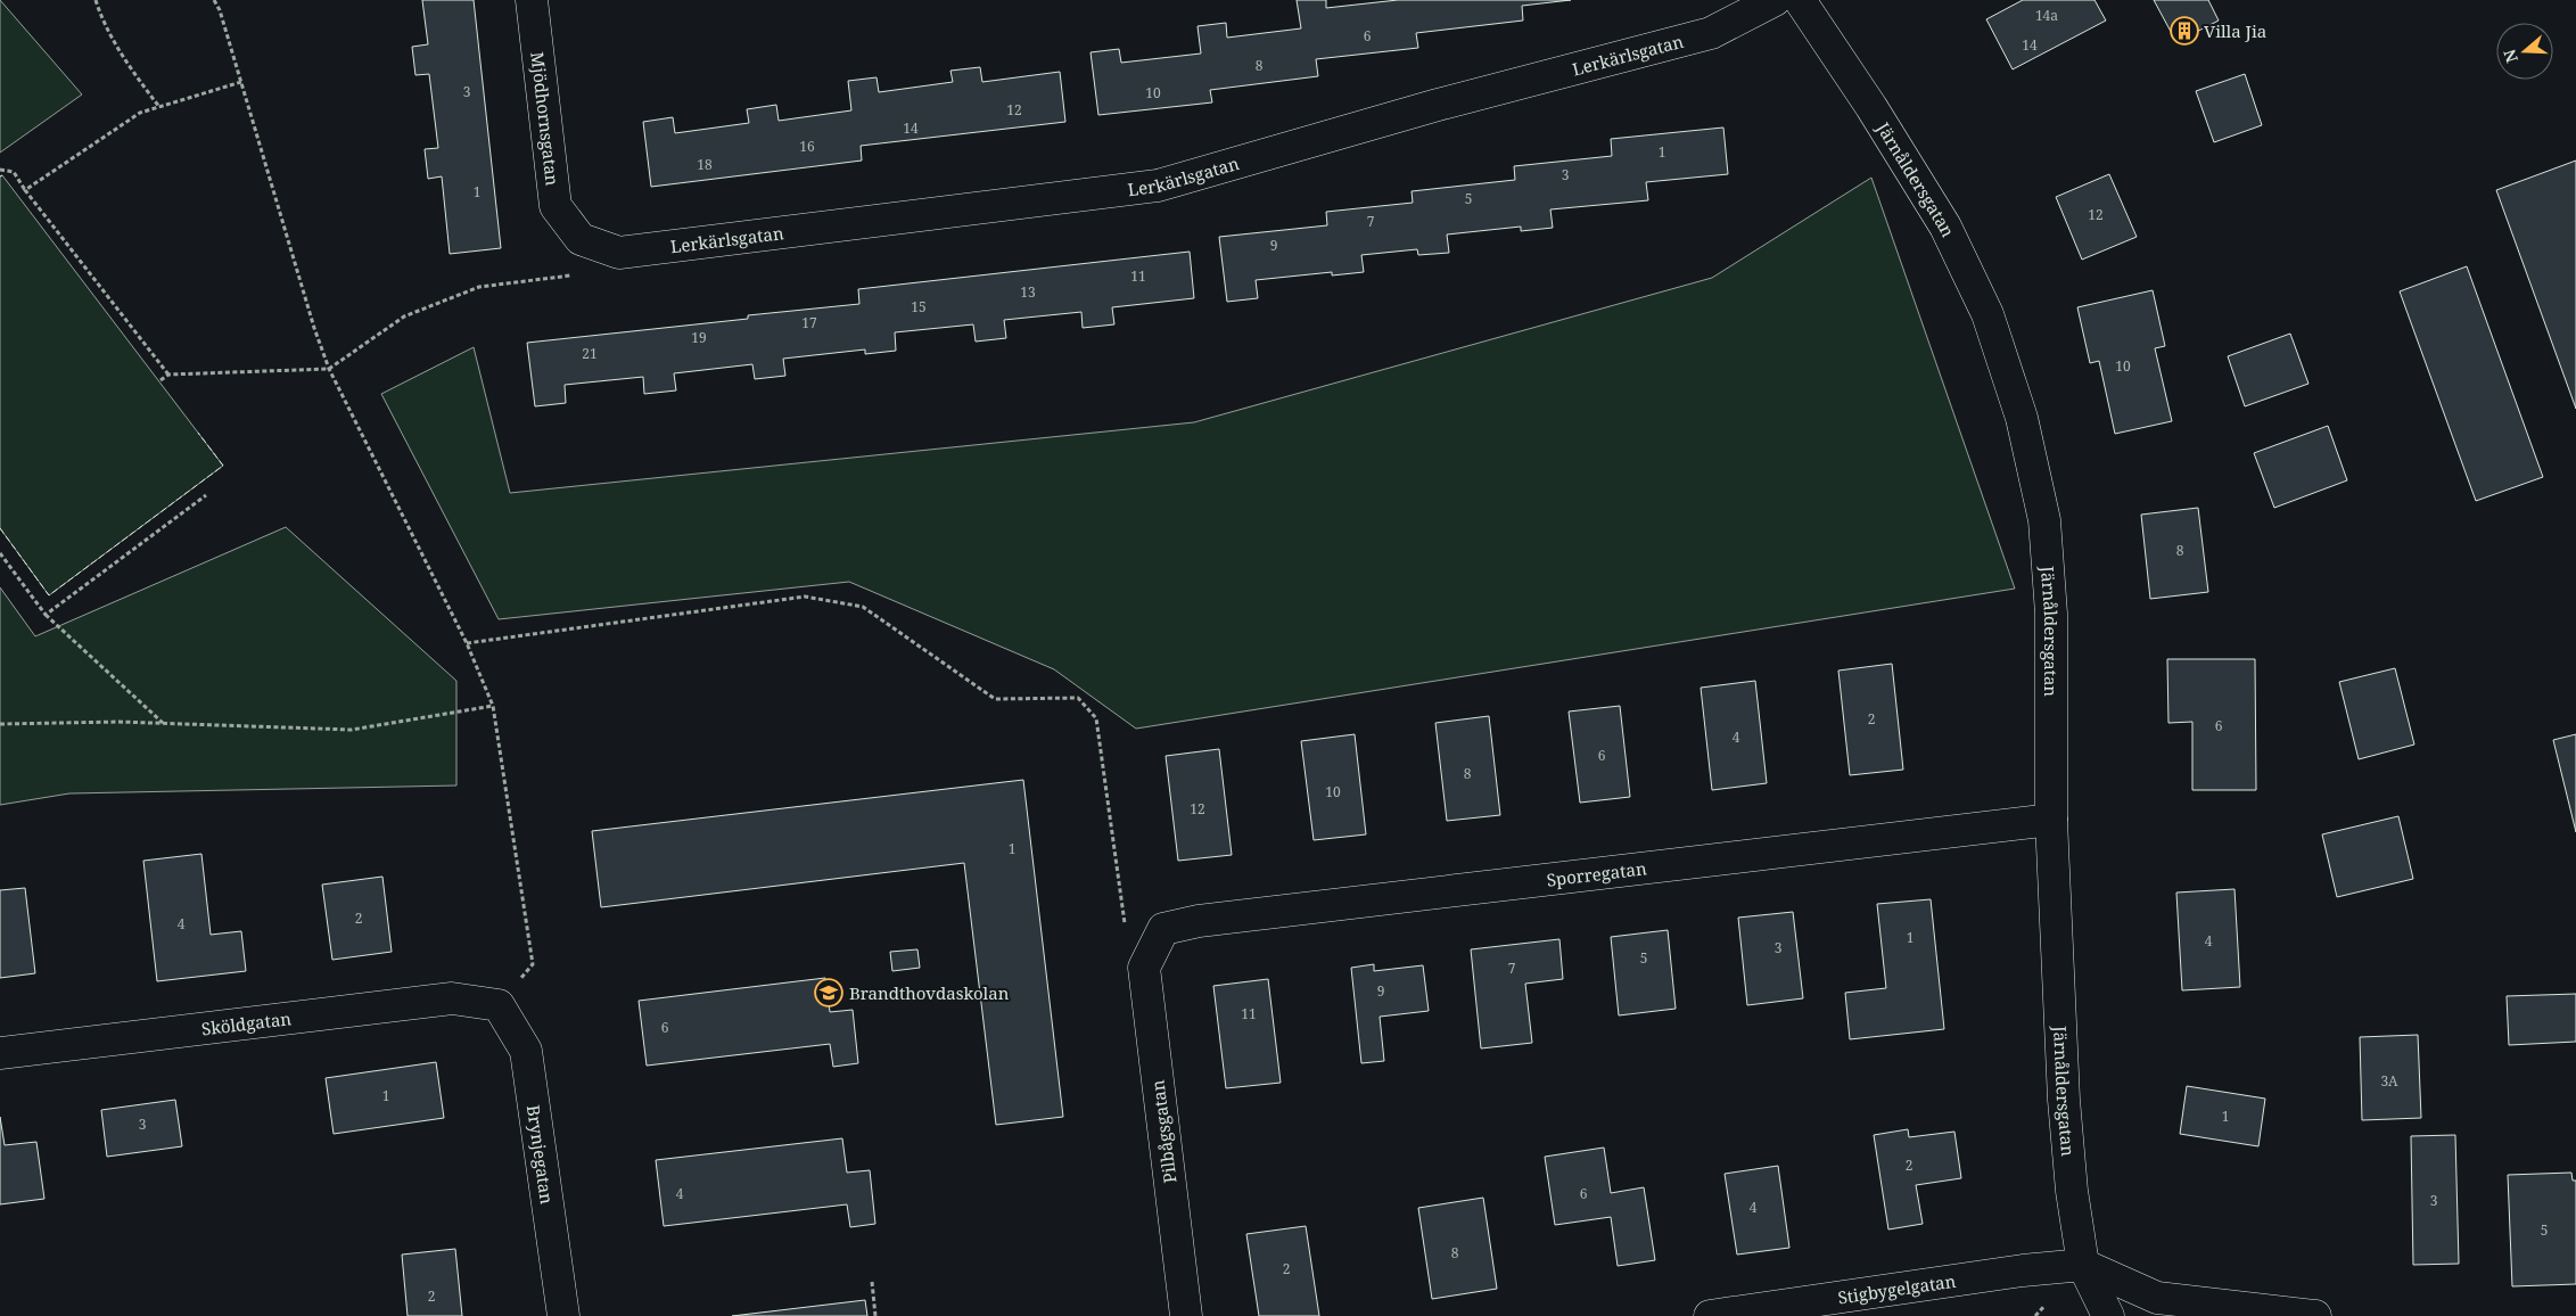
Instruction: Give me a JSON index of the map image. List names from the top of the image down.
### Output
{
  "streets": {
    "street": [
      "Lerkärlsgatan",
      "Mjödhornsgatan",
      "Järnåldersgatan",
      "Sporregatan",
      "Sköldgatan",
      "Pilbågsgatan",
      "Brynjegatan",
      "Stigbygelgatan"
    ]
  },
  "crossings": [
    ["Lerkärlsgatan", "Mjödhornsgatan"],
    ["Järnåldersgatan", "Sporregatan"],
    ["Järnåldersgatan", "Stigbygelgatan"],
    ["Sporregatan", "Pilbågsgatan"],
    ["Sköldgatan", "Brynjegatan"]
  ],
  "places": {
    "building": ["Villa Jia"],
    "school or university": ["Brandthovdaskolan"]
  },
  "house_numbers": [
    "14a",
    "6",
    "14",
    "8",
    "3",
    "10",
    "12",
    "14",
    "16",
    "1",
    "18",
    "3",
    "1",
    "5",
    "12",
    "7",
    "9",
    "11",
    "13",
    "15",
    "17",
    "19",
    "21",
    "10",
    "8",
    "2",
    "6",
    "4",
    "6",
    "8",
    "10",
    "12",
    "1",
    "2",
    "4",
    "1",
    "4",
    "3",
    "5",
    "7",
    "9",
    "11",
    "6",
    "3A",
    "1",
    "1",
    "3",
    "2",
    "4",
    "6",
    "3",
    "4",
    "5",
    "8",
    "2",
    "2"
  ],
  "north": "left"
}
